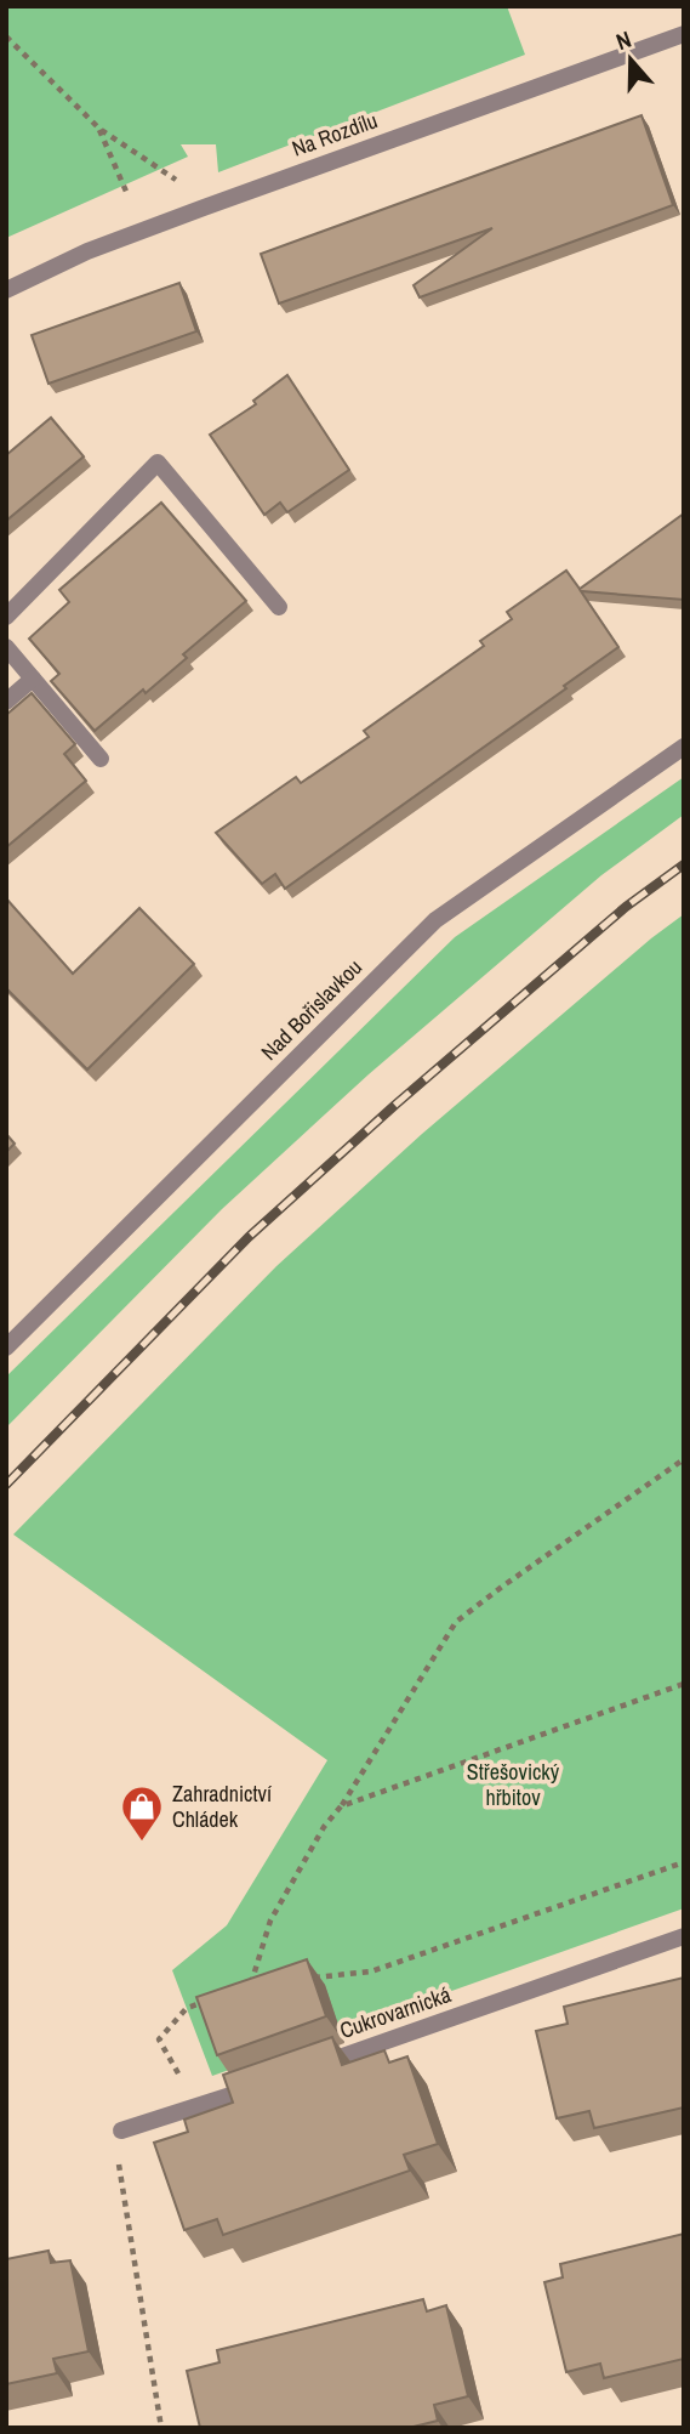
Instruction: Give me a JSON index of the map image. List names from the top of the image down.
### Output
{
  "streets": {
    "street": ["Na Rozdílu", "Nad Bořislavkou", "Cukrovarnická"]
  },
  "parks": ["Střešovický hřbitov"],
  "places": {
    "shop": ["Zahradnictví Chládek"]
  },
  "north": "top"
}
